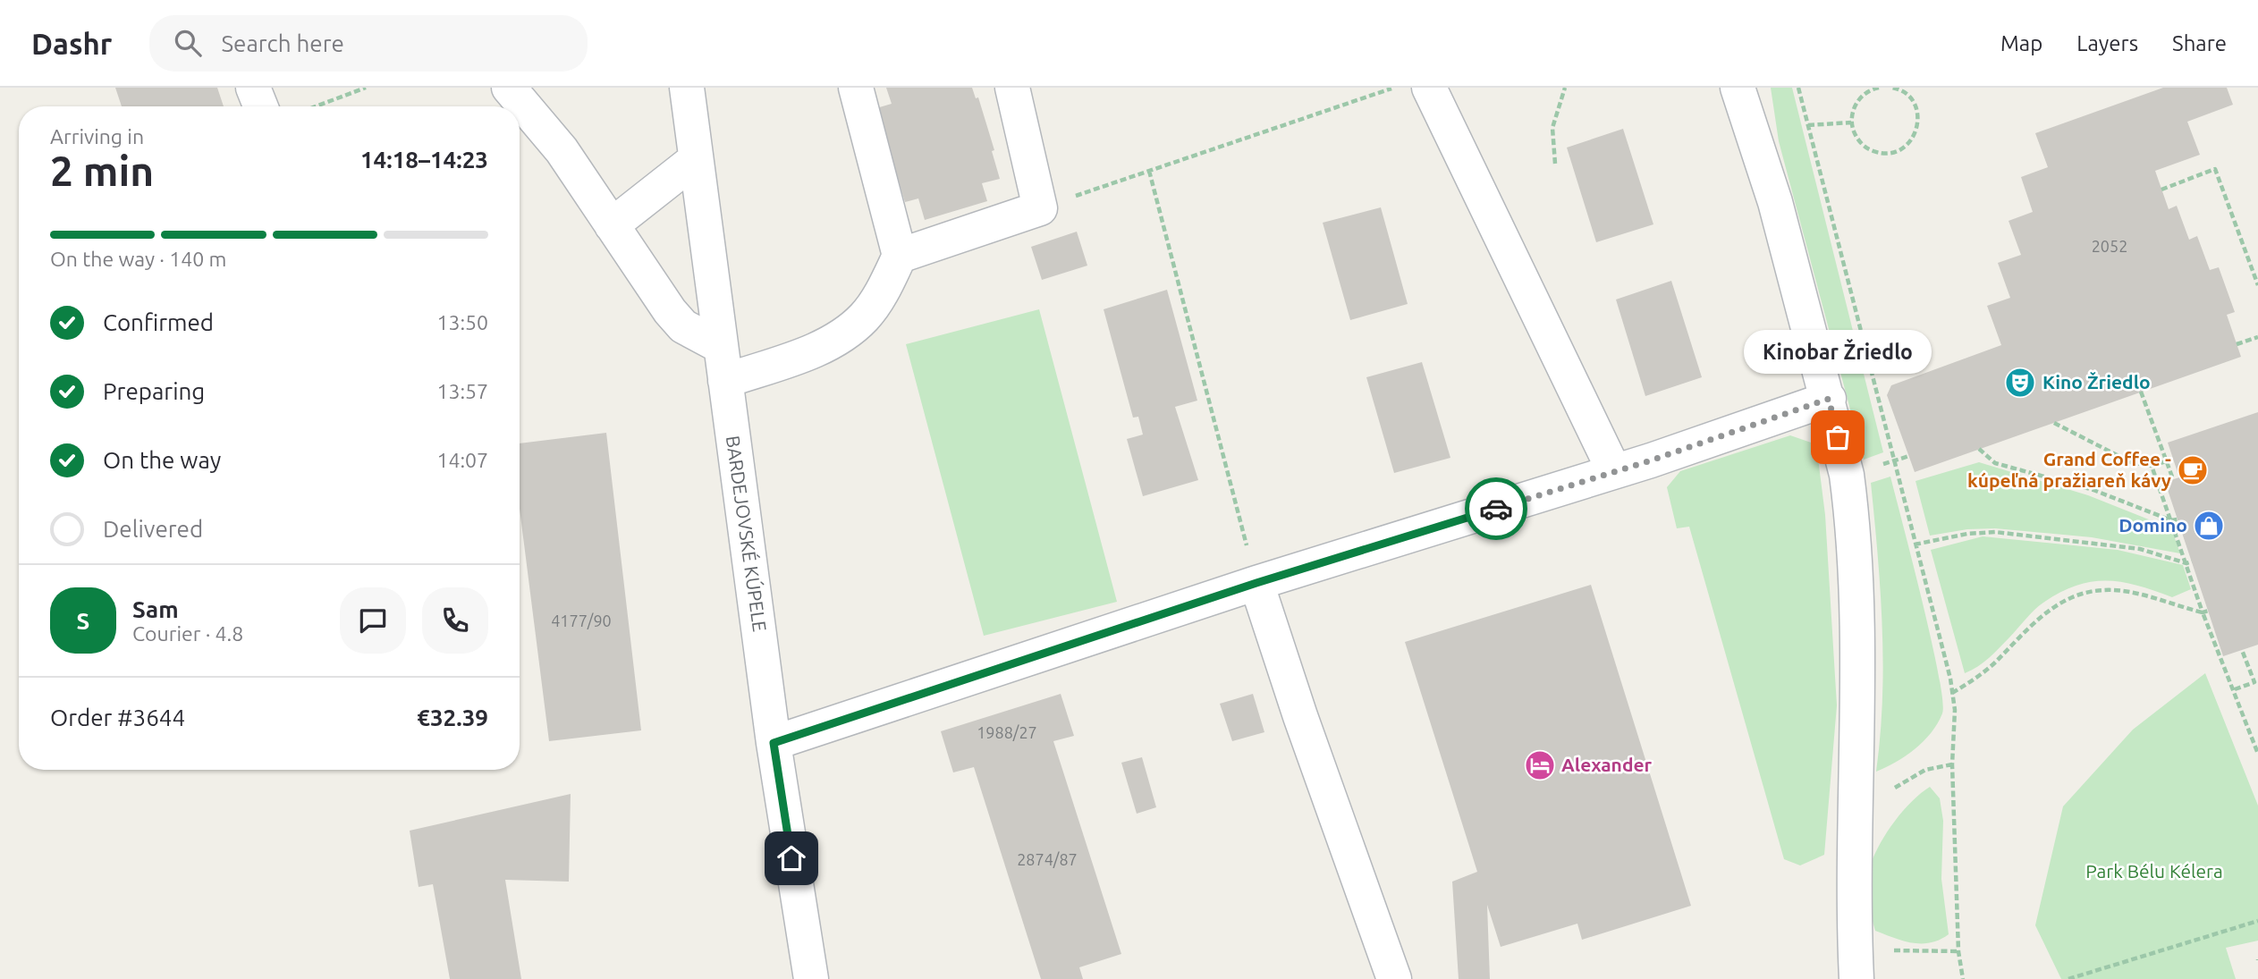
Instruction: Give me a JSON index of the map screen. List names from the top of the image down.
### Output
{
  "streets": {
    "street": ["BARDEJOVSKÉ KÚPELE"]
  },
  "parks": ["Park Bélu Kélera"],
  "places": {
    "theatre": ["Kino Žriedlo"],
    "other": ["Kinobar Žriedlo"],
    "cafe": ["Grand Coffee - kúpeľná pražiareň kávy"],
    "shop": ["Domino"],
    "hotel": ["Alexander"]
  },
  "house_numbers": [
    "2052",
    "4177/90",
    "1988/27",
    "2874/87"
  ],
  "page": {
    "header": "Dashr",
    "search": "Search here",
    "nav": ["Map", "Layers", "Share"],
    "heading": ["2 min", "Arriving in", "14:18–14:23"],
    "panel": [
      "Sam",
      "Courier · 4.8",
      "Order #3644",
      "€32.39"
    ],
    "bar": "On the way · 140 m",
    "list": [
      ["Confirmed", "13:50"],
      ["Preparing", "13:57"],
      ["On the way", "14:07"],
      "Delivered"
    ],
    "bubble": "Kinobar Žriedlo",
    "round": "S"
  }
}
